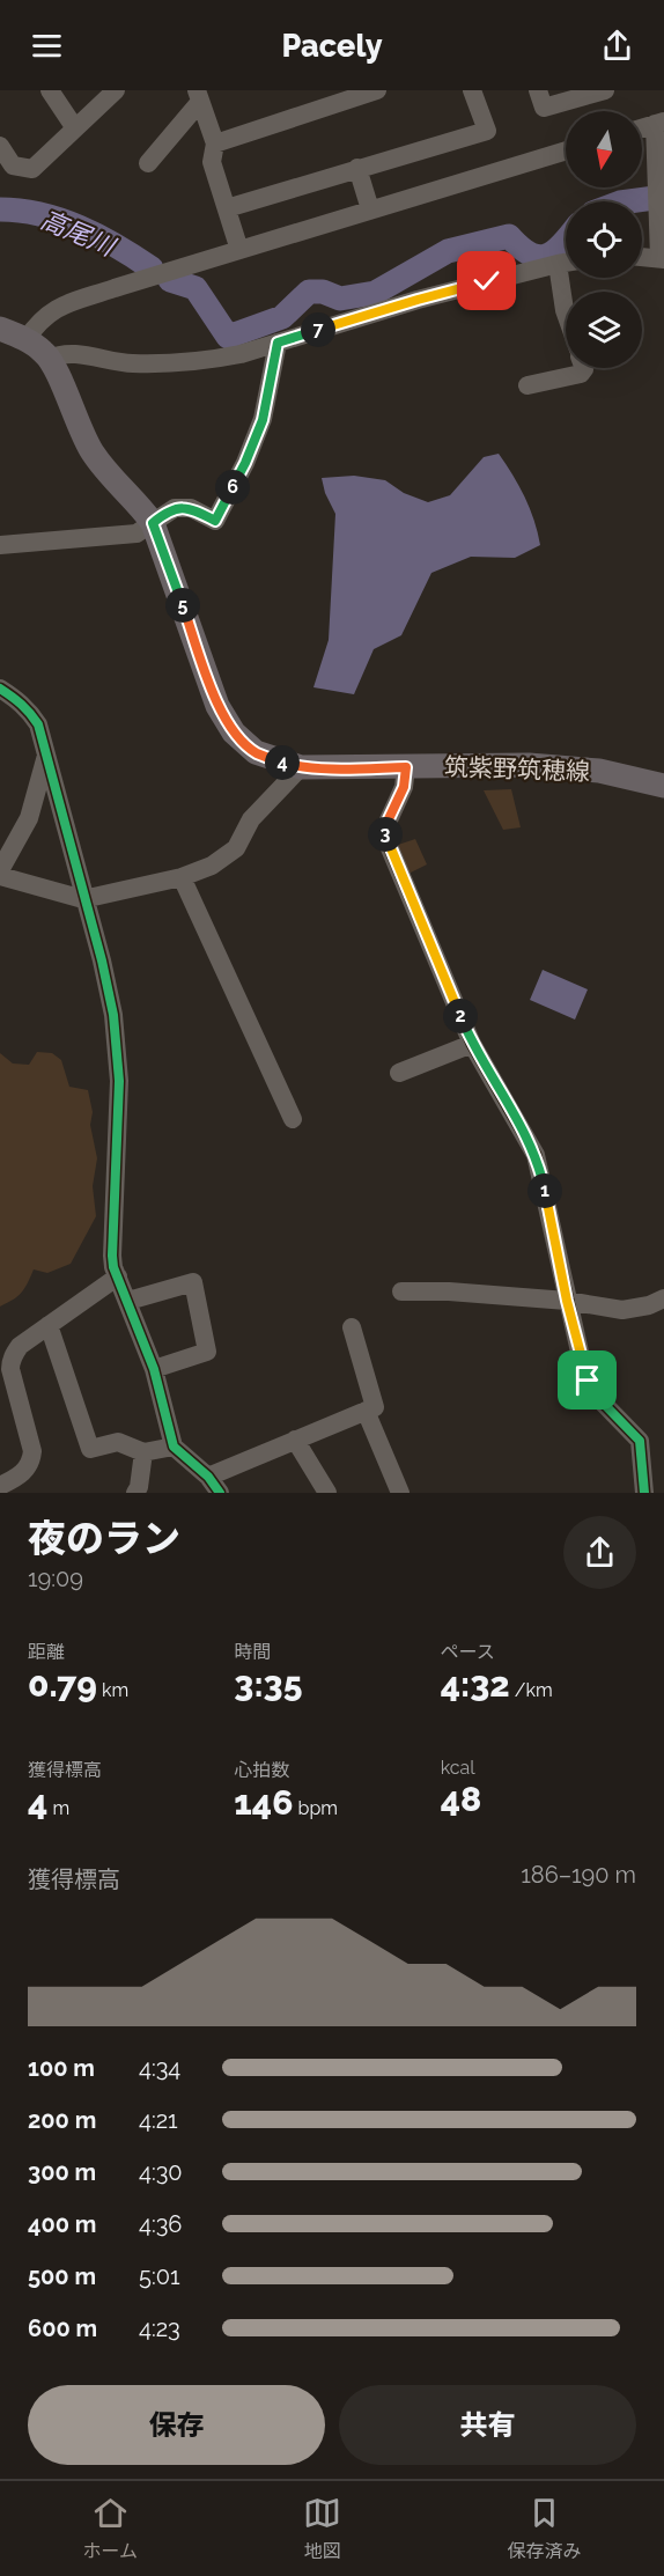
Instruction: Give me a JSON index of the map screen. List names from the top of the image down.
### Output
{
  "streets": {
    "main road": ["筑紫野筑穂線"]
  },
  "water": ["高尾川"],
  "north": "bottom",
  "page": {
    "header": "Pacely",
    "pins": [
      "7",
      "6",
      "5",
      "4",
      "3",
      "2",
      "1"
    ],
    "heading": ["夜のラン", "19:09"],
    "stats": [
      ["距離", "0.79 km"],
      ["時間", "3:35"],
      ["ペース", "4:32 /km"],
      ["獲得標高", "4 m"],
      ["心拍数", "146 bpm"],
      ["kcal", "48"]
    ],
    "chart": ["獲得標高", "186–190 m"],
    "list": [
      {
        "name": "100 m",
        "note": "4:34"
      },
      {
        "name": "200 m",
        "note": "4:21"
      },
      {
        "name": "300 m",
        "note": "4:30"
      },
      {
        "name": "400 m",
        "note": "4:36"
      },
      {
        "name": "500 m",
        "note": "5:01"
      },
      {
        "name": "600 m",
        "note": "4:23"
      }
    ],
    "buttons": ["保存", "共有"],
    "tabs": ["ホーム", "地図", "保存済み"]
  }
}
